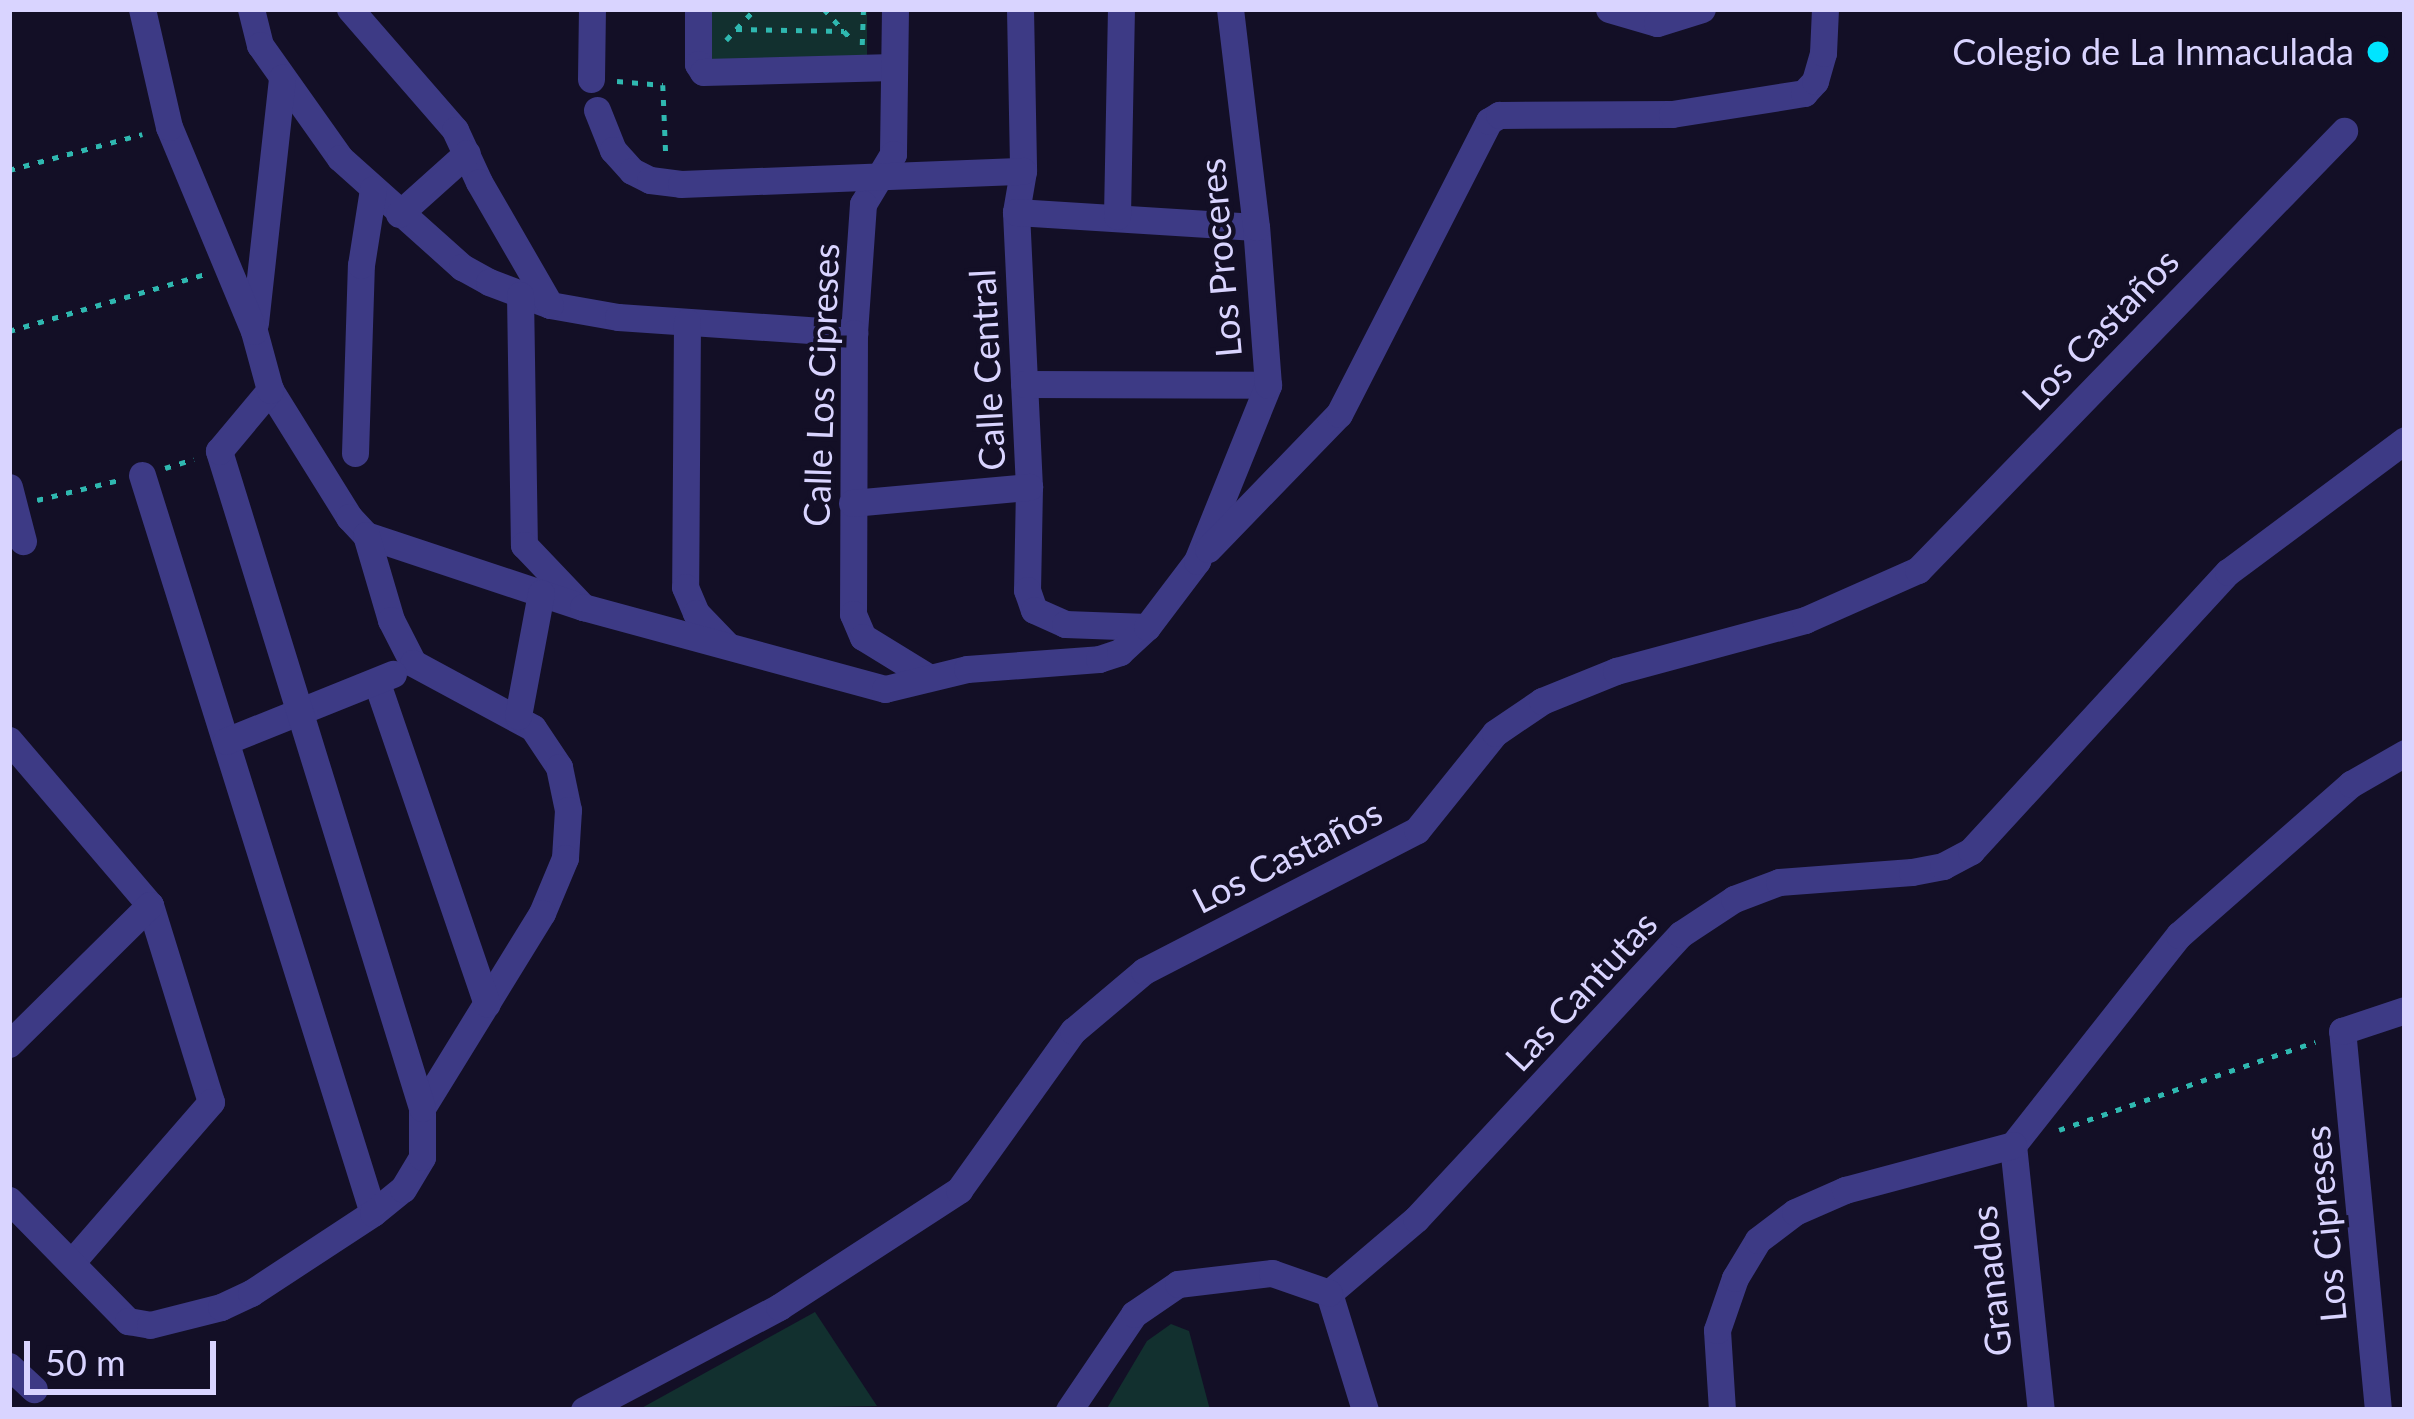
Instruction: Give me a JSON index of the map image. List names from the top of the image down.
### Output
{
  "streets": {
    "street": [
      "Los Proceres",
      "Los Castaños",
      "Calle Central",
      "Calle Los Cipreses",
      "Las Cantutas",
      "Los Cipreses",
      "Granados"
    ]
  },
  "crossings": [
    ["Los Proceres", "Calle Central"],
    ["Los Proceres", "Calle Los Cipreses"]
  ],
  "places": ["Colegio de La Inmaculada"],
  "scale_bar": "50 m"
}
